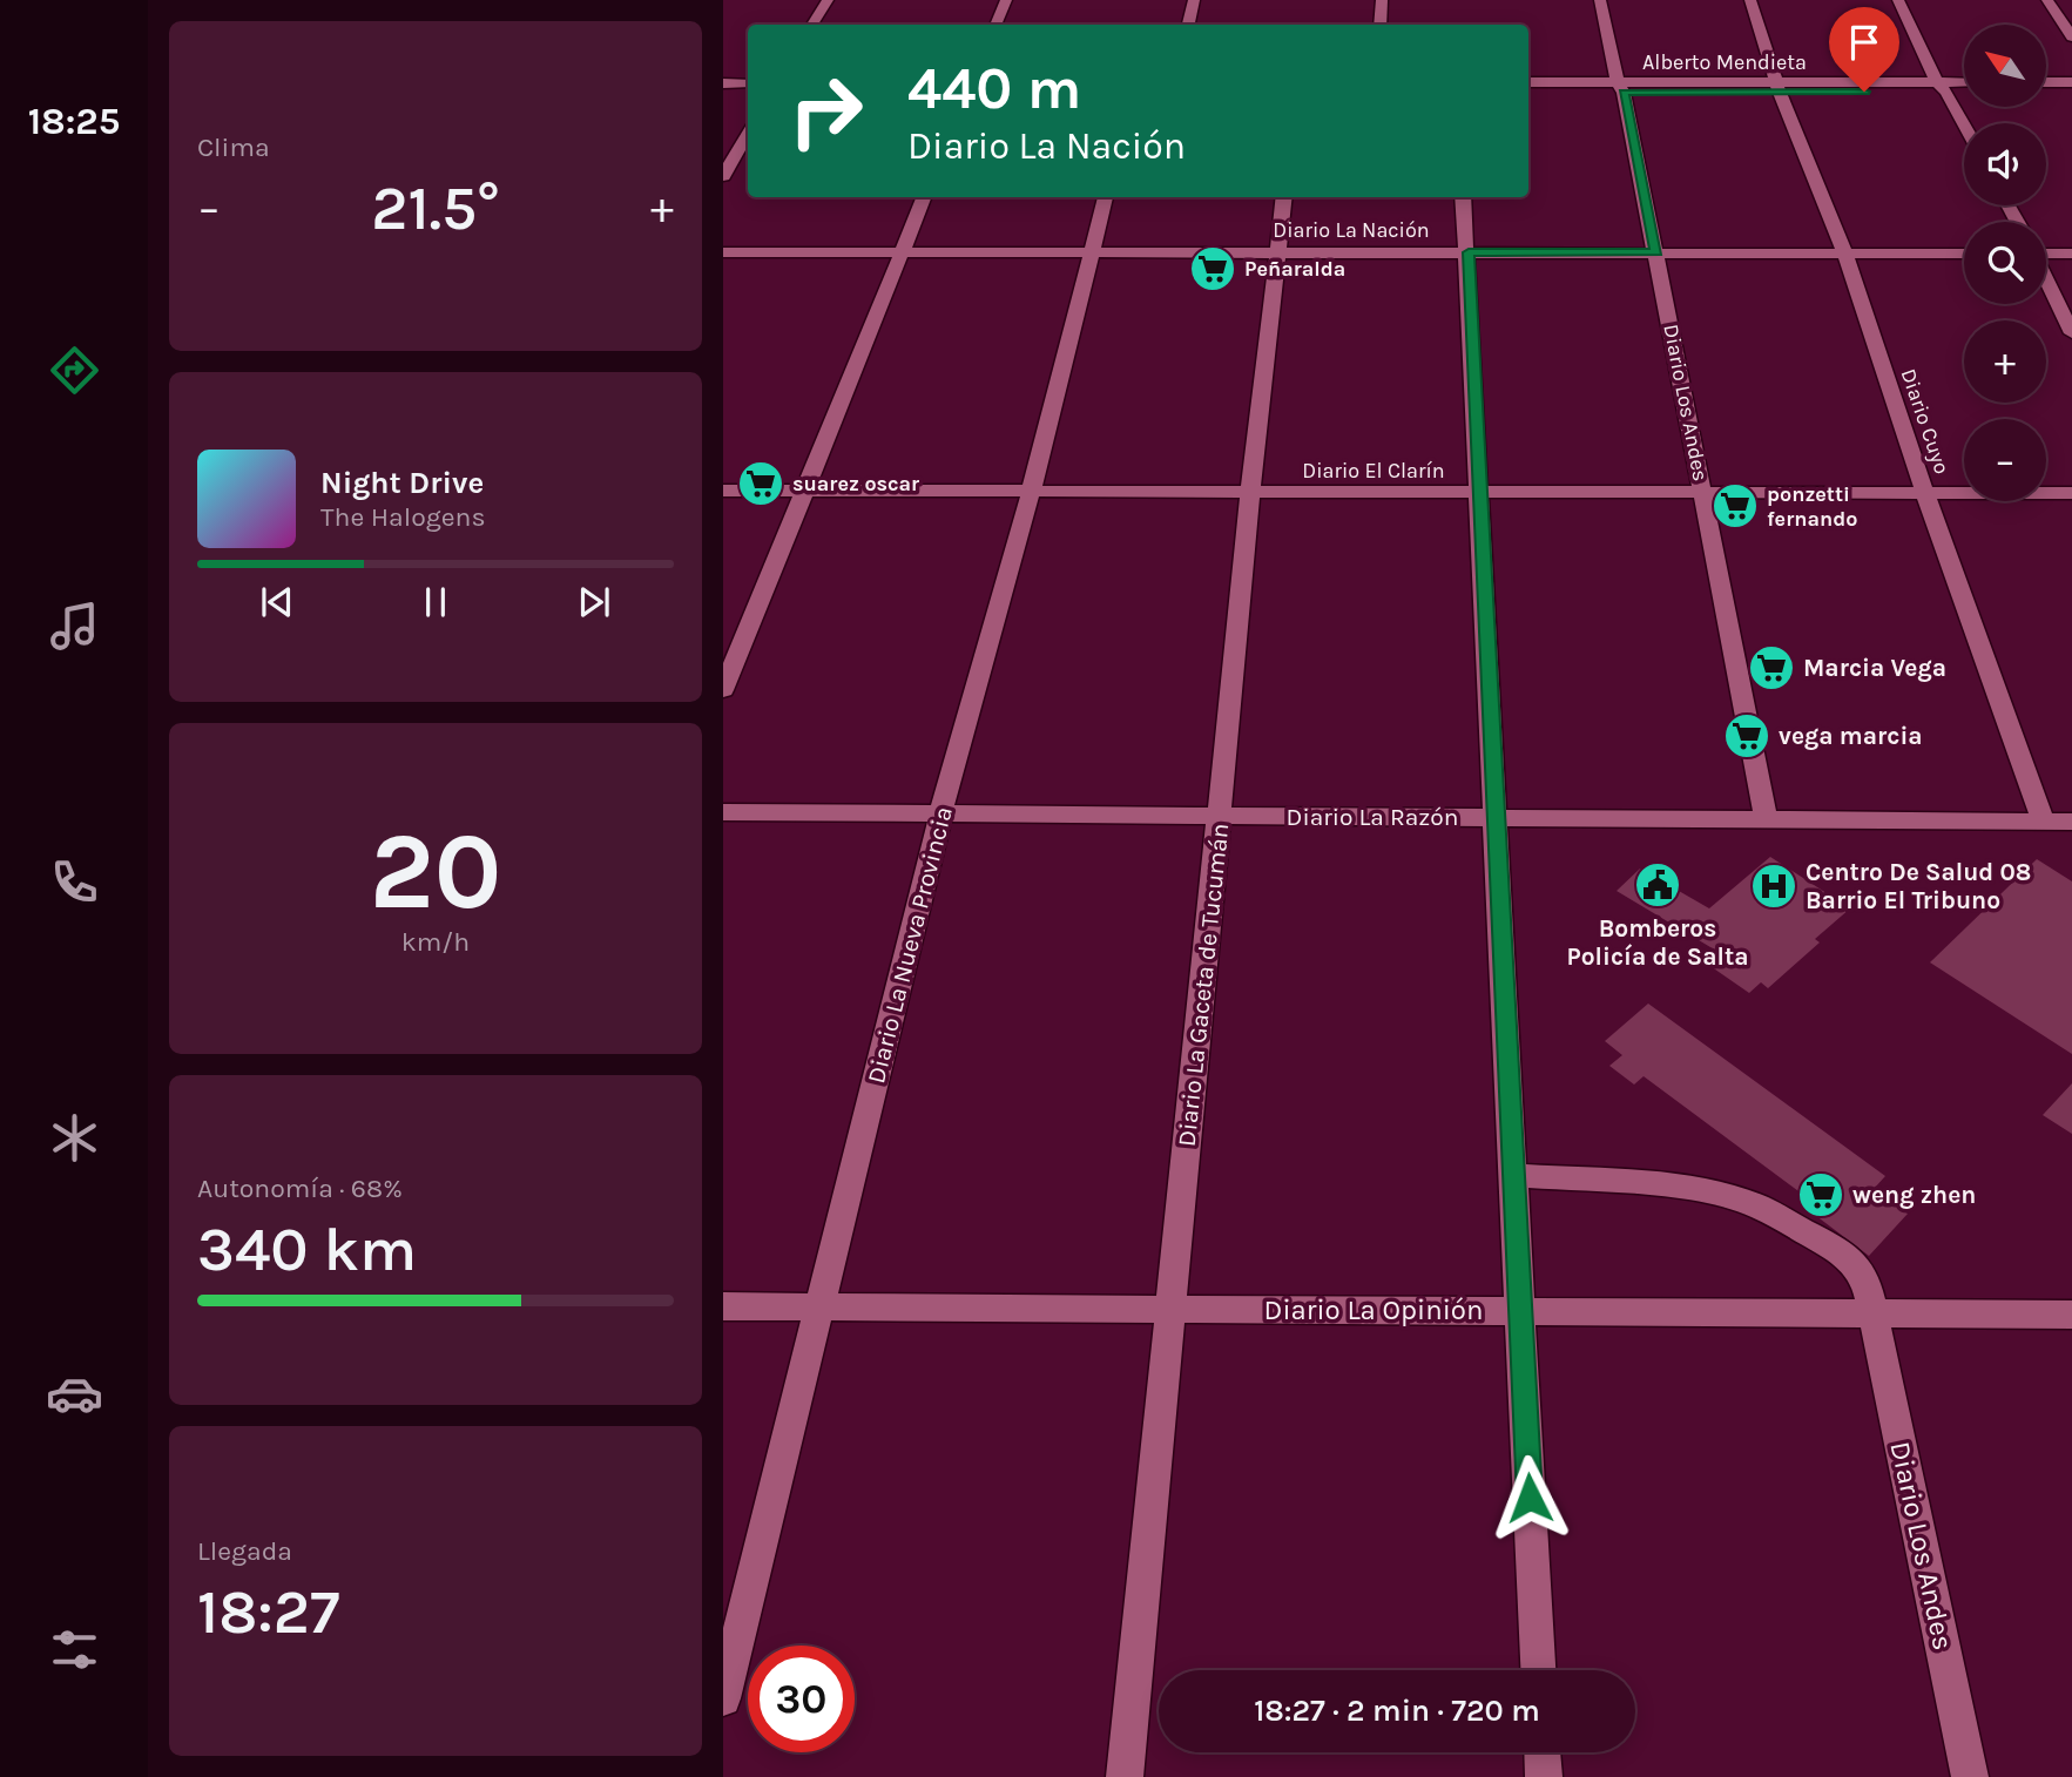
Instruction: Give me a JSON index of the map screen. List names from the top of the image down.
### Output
{
  "streets": {
    "street": [
      "Alberto Mendieta",
      "Diario La Nación",
      "Diario Los Andes",
      "Diario Cuyo",
      "Diario El Clarín",
      "Diario La Razón",
      "Diario La Nueva Provincia",
      "Diario La Gaceta de Tucumán",
      "Diario La Opinión"
    ]
  },
  "crossings": [
    ["Alberto Mendieta", "Diario Los Andes"],
    ["Alberto Mendieta", "Diario Cuyo"],
    ["Diario La Nación", "Diario Los Andes"],
    ["Diario La Nación", "Diario Cuyo"],
    ["Diario La Nación", "Diario La Nueva Provincia"],
    ["Diario La Nación", "Diario La Gaceta de Tucumán"],
    ["Diario Los Andes", "Diario El Clarín"],
    ["Diario Los Andes", "Diario La Razón"],
    ["Diario Los Andes", "Diario La Opinión"],
    ["Diario Cuyo", "Diario El Clarín"],
    ["Diario Cuyo", "Diario La Razón"],
    ["Diario El Clarín", "Diario La Nueva Provincia"],
    ["Diario El Clarín", "Diario La Gaceta de Tucumán"],
    ["Diario La Razón", "Diario La Nueva Provincia"],
    ["Diario La Razón", "Diario La Gaceta de Tucumán"],
    ["Diario La Nueva Provincia", "Diario La Opinión"],
    ["Diario La Gaceta de Tucumán", "Diario La Opinión"]
  ],
  "places": {
    "supermarket": [
      "Peñaralda",
      "suarez oscar",
      "ponzetti fernando",
      "Marcia Vega",
      "vega marcia",
      "weng zhen"
    ],
    "public building": ["Bomberos Policía de Salta"],
    "hospital": ["Centro De Salud 08 Barrio El Tribuno"]
  },
  "north": "top left",
  "page": {
    "tabs": "18:25",
    "tile": [
      "Clima",
      ["20", "km/h"],
      ["Autonomía · 68%", "340 km"],
      ["Llegada", "18:27"]
    ],
    "map_buttons": ["+", "−"],
    "turn": ["440 m", "Diario La Nación"],
    "heat": ["−", "21.5°", "+"],
    "song": ["Night Drive", "The Halogens"],
    "limit": "30",
    "trip": "18:27 · 2 min · 720 m"
  }
}
